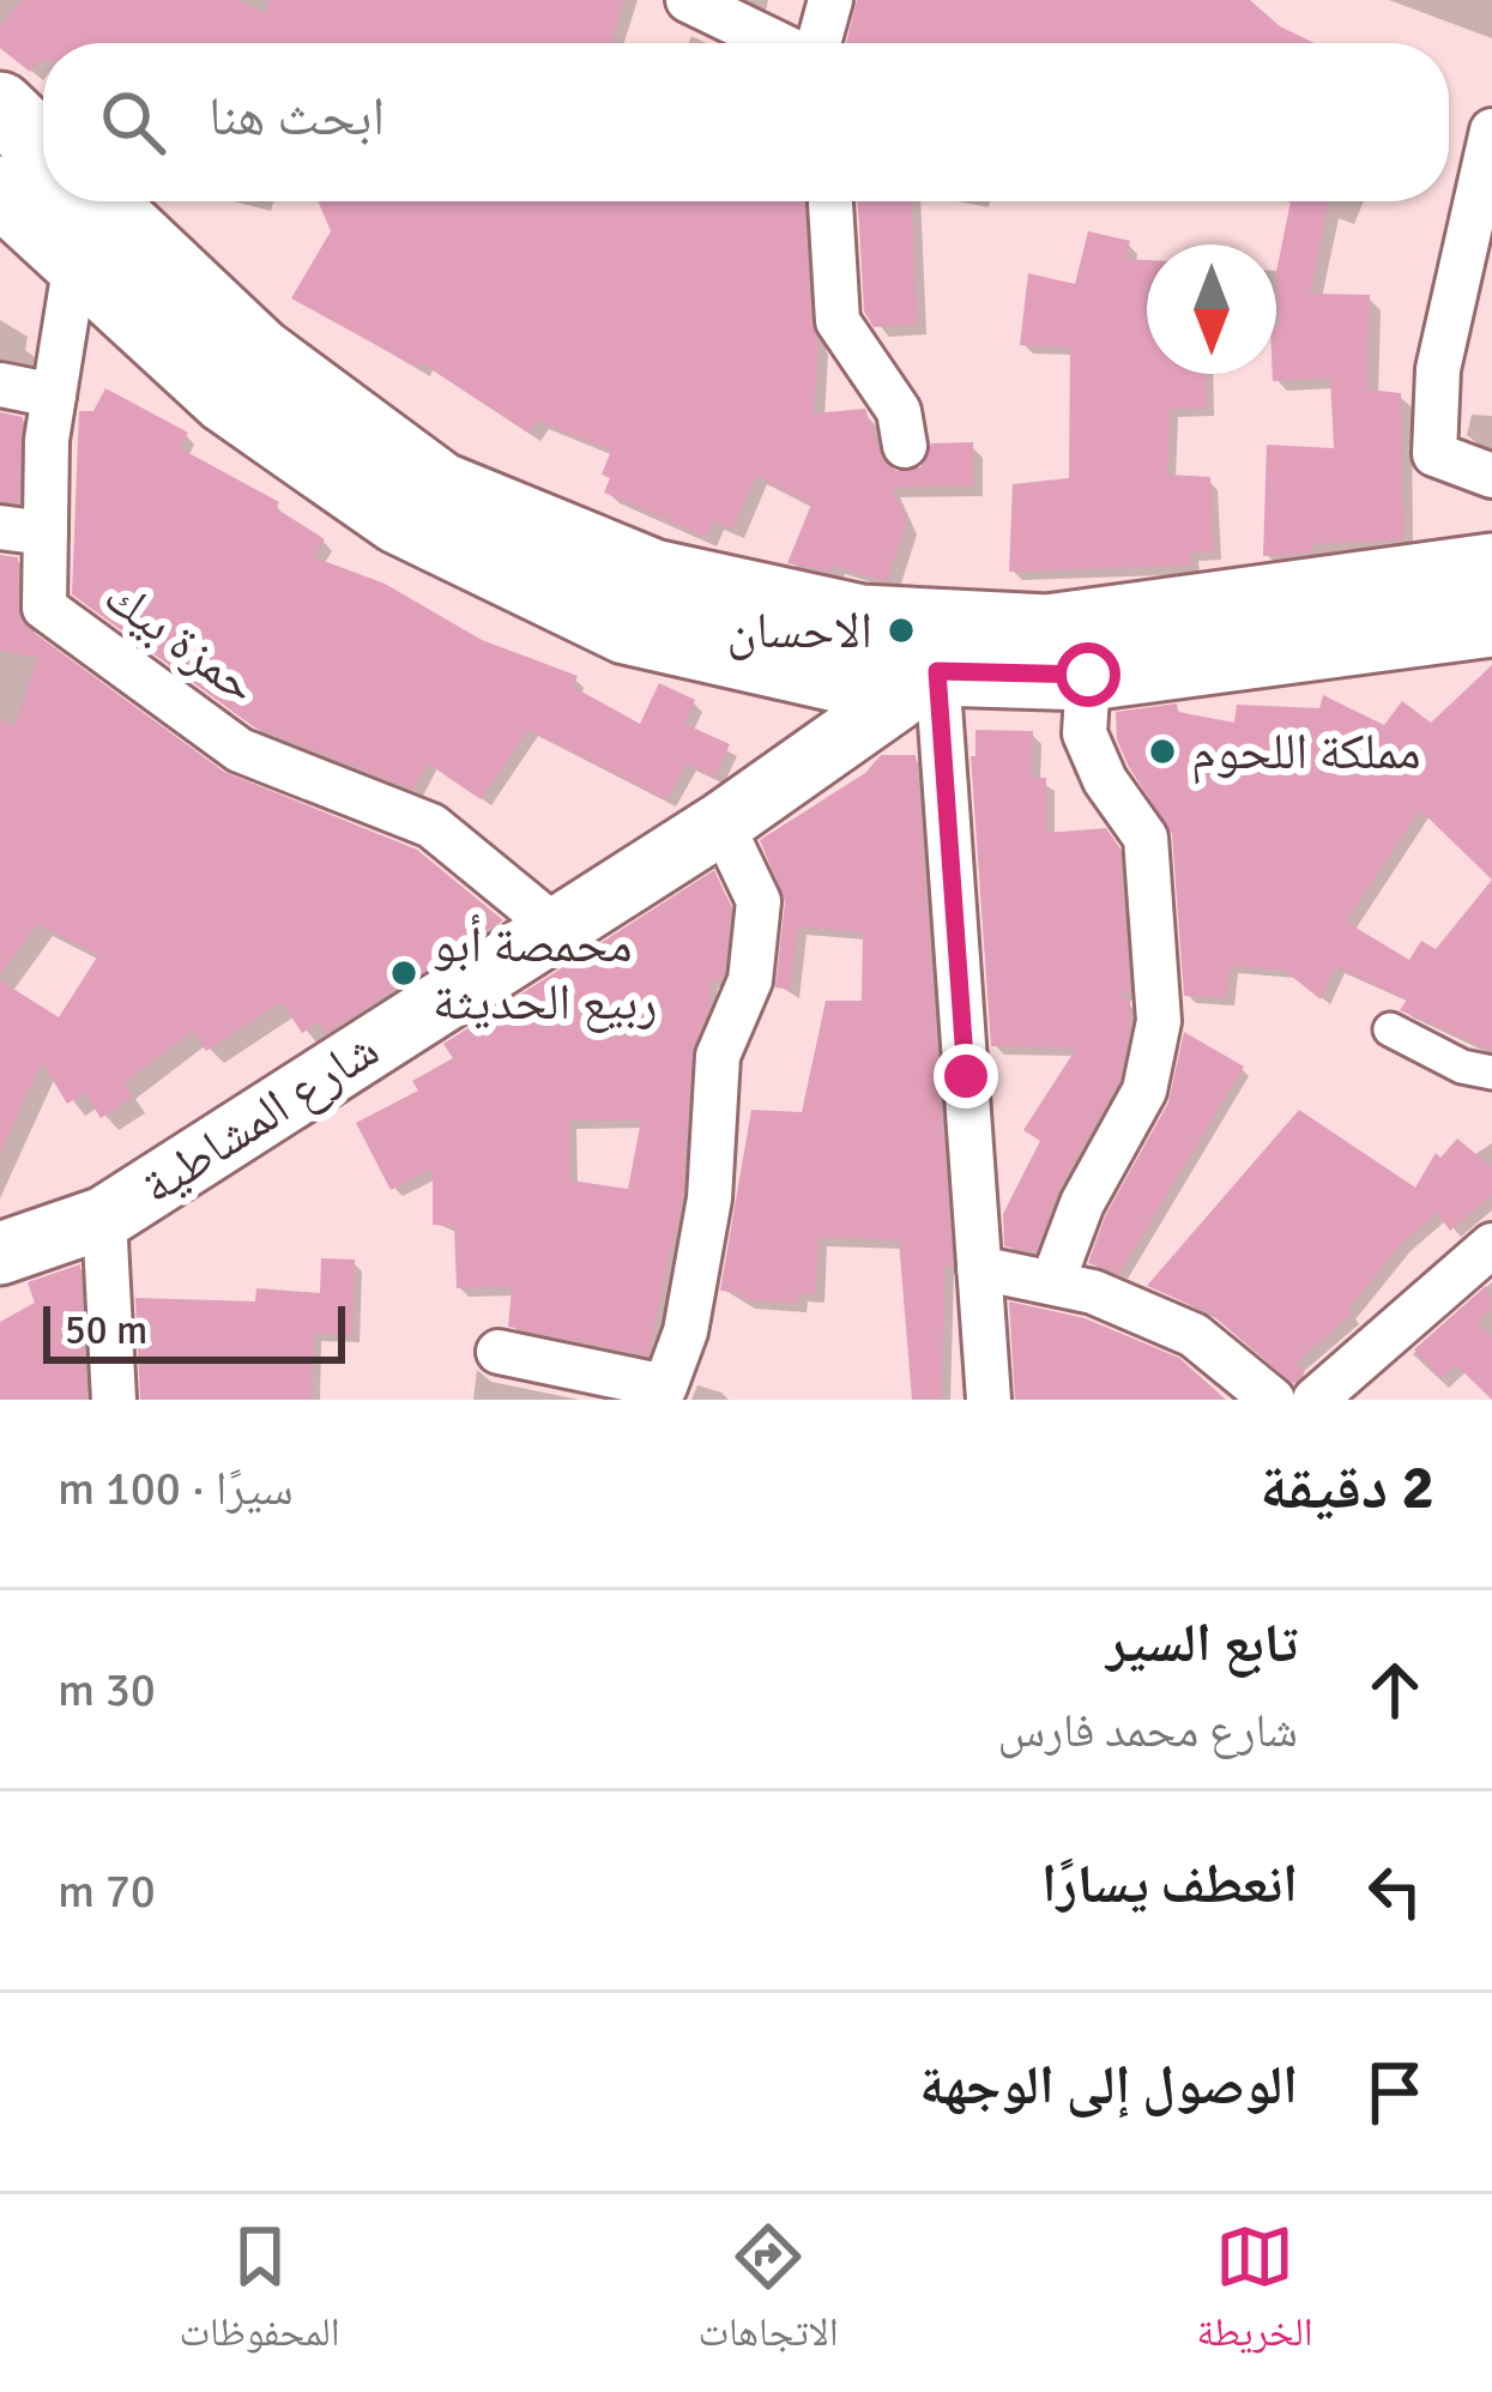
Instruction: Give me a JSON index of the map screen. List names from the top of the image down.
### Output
{
  "streets": {
    "main road": ["شارع المشاطية"],
    "street": ["حمزة بيك"]
  },
  "crossings": [
    ["حمزة بيك", "شارع المشاطية"]
  ],
  "places": ["الاحسان", "مملكة اللحوم", "محمصة أبو ربيع الحديثة"],
  "scale_bar": "50 m",
  "north": "bottom",
  "page": {
    "search": "ابحث هنا",
    "scale": "50 m",
    "heading": ["2 دقيقة", "سيرًا · 100 m"],
    "list": [
      ["تابع السير", "شارع محمد فارس", "30 m"],
      ["انعطف يسارًا", "70 m"],
      "الوصول إلى الوجهة"
    ],
    "nav": ["الخريطة", "الاتجاهات", "المحفوظات"]
  }
}
